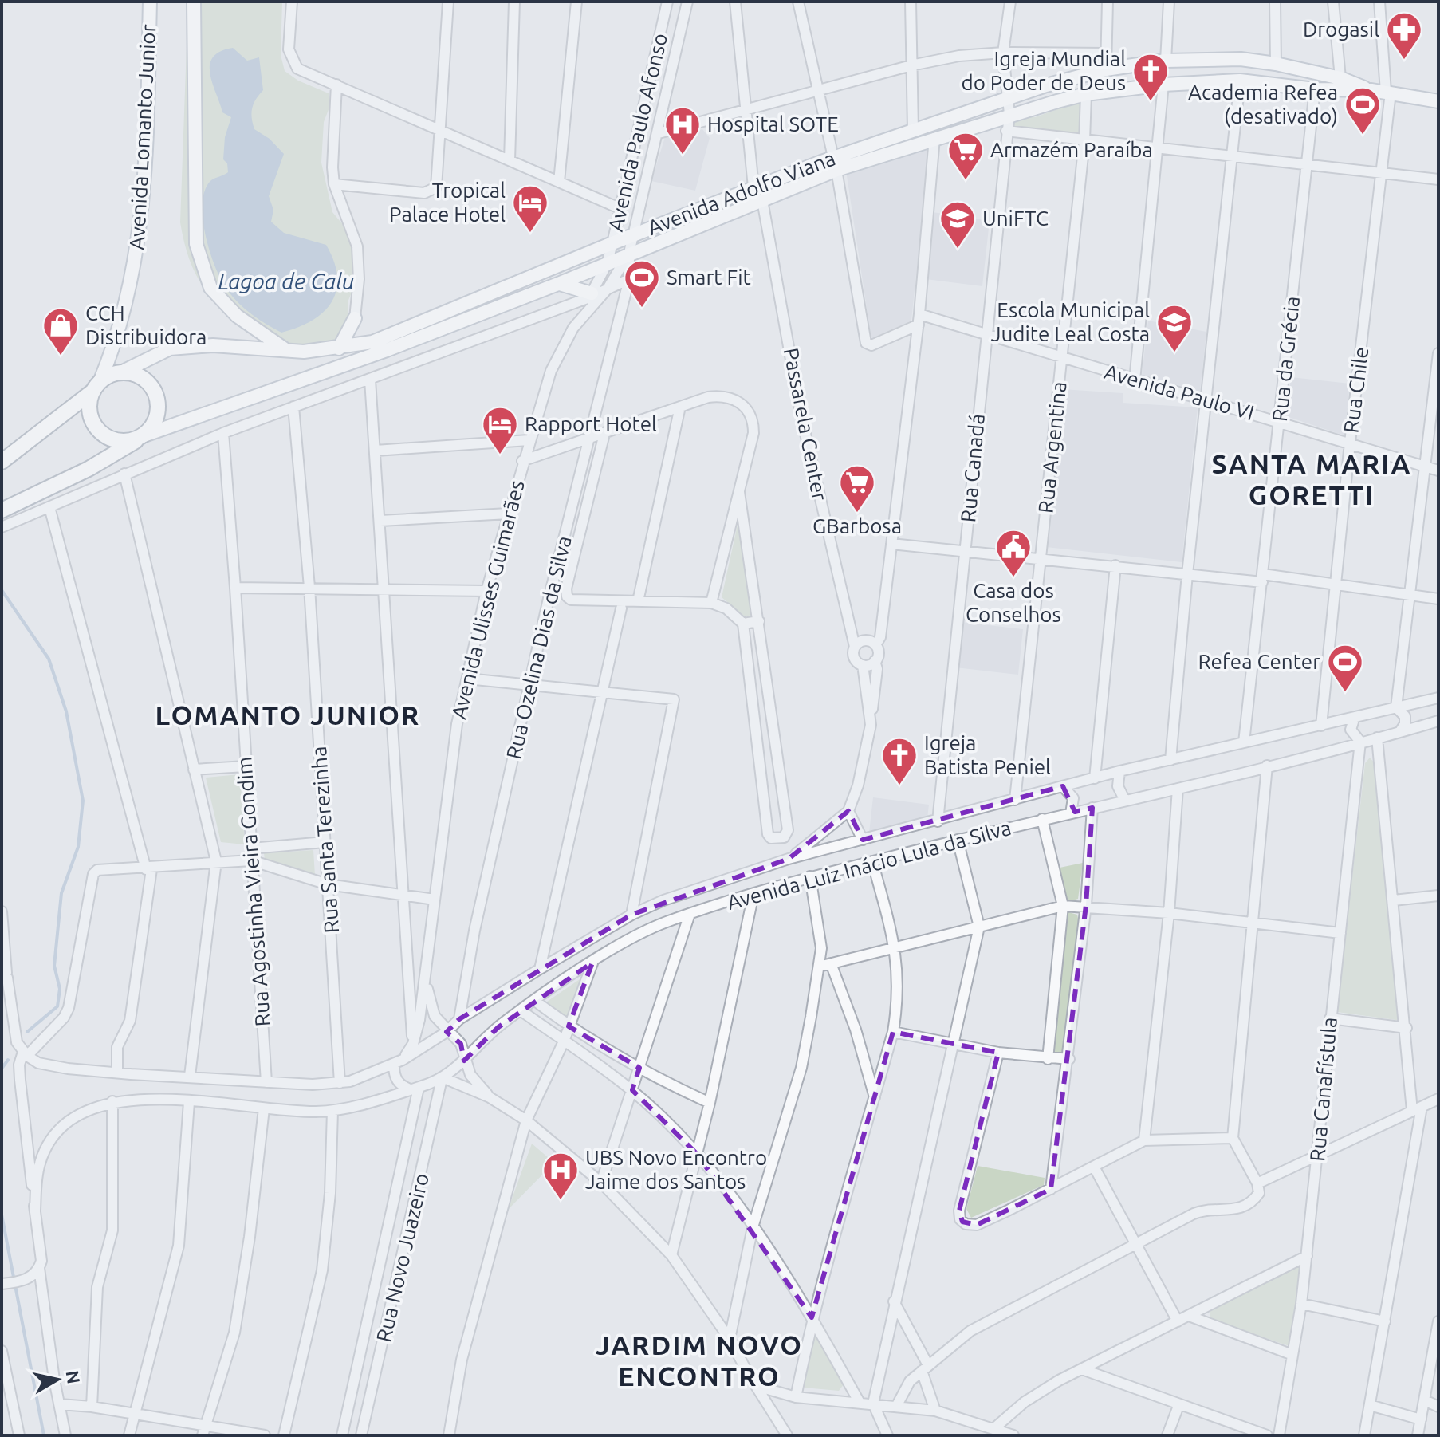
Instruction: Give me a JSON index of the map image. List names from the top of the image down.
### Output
{
  "streets": {
    "main road": ["Avenida Lomanto Junior", "Avenida Adolfo Viana"],
    "street": [
      "Avenida Paulo Afonso",
      "Rua da Grécia",
      "Rua Chile",
      "Avenida Paulo VI",
      "Passarela Center",
      "Rua Argentina",
      "Rua Canadá",
      "Avenida Ulisses Guimarães",
      "Rua Ozelina Dias da Silva",
      "Rua Santa Terezinha",
      "Avenida Luiz Inácio Lula da Silva",
      "Rua Agostinha Vieira Gondim",
      "Rua Canafístula",
      "Rua Novo Juazeiro"
    ]
  },
  "crossings": [
    ["Avenida Paulo Afonso", "Avenida Adolfo Viana"],
    ["Avenida Paulo Afonso", "Avenida Ulisses Guimarães"],
    ["Avenida Paulo Afonso", "Rua Ozelina Dias da Silva"],
    ["Avenida Lomanto Junior", "Avenida Adolfo Viana"],
    ["Avenida Adolfo Viana", "Rua da Grécia"],
    ["Avenida Adolfo Viana", "Rua Chile"],
    ["Avenida Adolfo Viana", "Passarela Center"],
    ["Avenida Adolfo Viana", "Rua Argentina"],
    ["Avenida Adolfo Viana", "Rua Canadá"],
    ["Avenida Adolfo Viana", "Rua Ozelina Dias da Silva"],
    ["Rua da Grécia", "Avenida Paulo VI"],
    ["Rua da Grécia", "Avenida Luiz Inácio Lula da Silva"],
    ["Rua Chile", "Avenida Paulo VI"],
    ["Rua Chile", "Avenida Luiz Inácio Lula da Silva"],
    ["Avenida Paulo VI", "Rua Argentina"],
    ["Avenida Paulo VI", "Rua Canadá"],
    ["Rua Argentina", "Avenida Luiz Inácio Lula da Silva"],
    ["Rua Canadá", "Avenida Luiz Inácio Lula da Silva"],
    ["Rua Ozelina Dias da Silva", "Avenida Luiz Inácio Lula da Silva"],
    ["Rua Santa Terezinha", "Avenida Luiz Inácio Lula da Silva"],
    ["Avenida Luiz Inácio Lula da Silva", "Rua Agostinha Vieira Gondim"],
    ["Avenida Luiz Inácio Lula da Silva", "Rua Canafístula"],
    ["Avenida Luiz Inácio Lula da Silva", "Rua Novo Juazeiro"]
  ],
  "districts": ["SANTA MARIA GORETTI", "LOMANTO JUNIOR", "JARDIM NOVO ENCONTRO"],
  "water": ["Lagoa de Calu"],
  "places": {
    "pharmacy": ["Drogasil"],
    "church": ["Igreja Mundial do Poder de Deus", "Igreja Batista Peniel"],
    "sports": ["Academia Refea (desativado)", "Smart Fit", "Refea Center"],
    "hospital": ["Hospital SOTE", "UBS Novo Encontro Jaime dos Santos"],
    "supermarket": ["Armazém Paraíba", "GBarbosa"],
    "hotel": ["Tropical Palace Hotel", "Rapport Hotel"],
    "school or university": ["UniFTC", "Escola Municipal Judite Leal Costa"],
    "shop": ["CCH Distribuidora"],
    "public building": ["Casa dos Conselhos"]
  },
  "north": "right"
}
